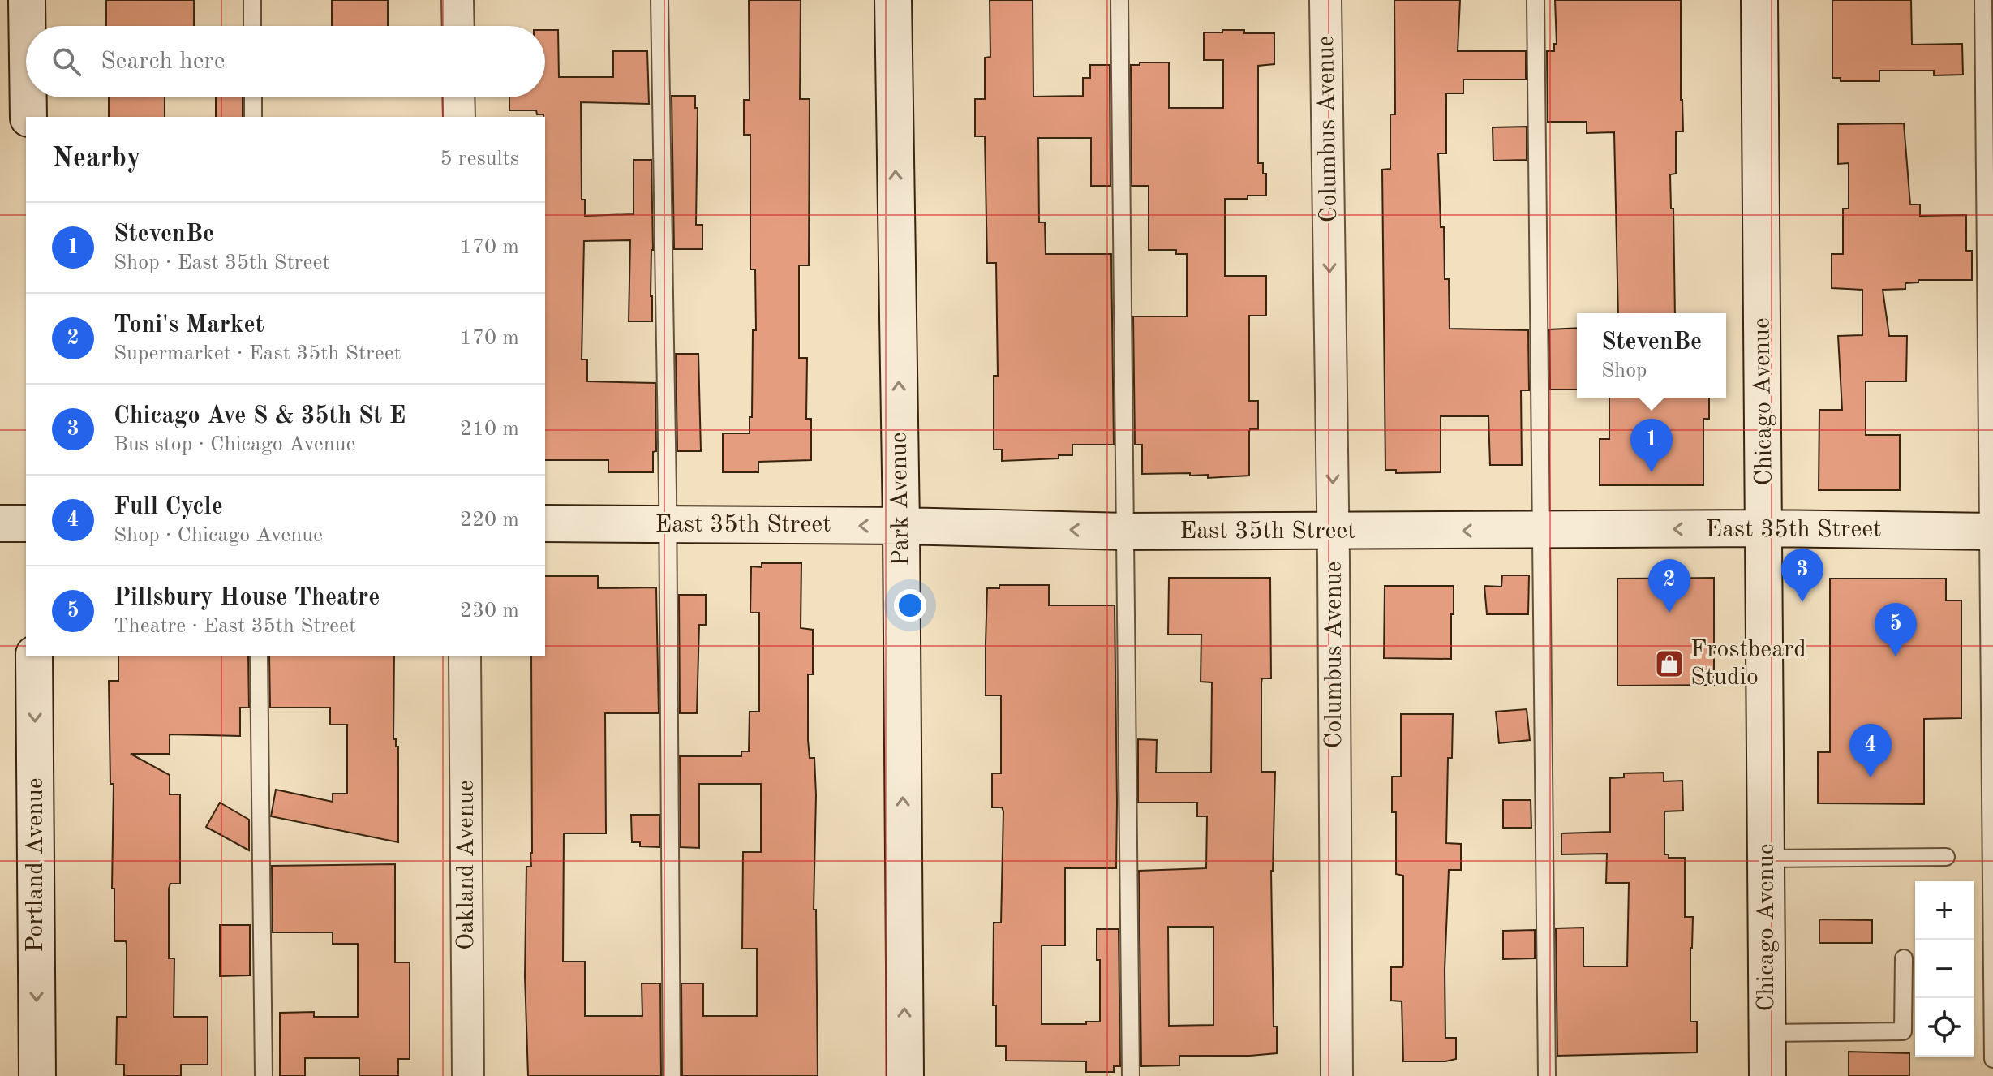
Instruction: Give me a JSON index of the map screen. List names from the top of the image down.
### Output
{
  "streets": {
    "street": [
      "Columbus Avenue",
      "Chicago Avenue",
      "Park Avenue",
      "East 35th Street",
      "Portland Avenue",
      "Oakland Avenue"
    ]
  },
  "crossings": [
    ["Columbus Avenue", "East 35th Street"],
    ["Chicago Avenue", "East 35th Street"],
    ["Park Avenue", "East 35th Street"]
  ],
  "one_way": [
    "Columbus Avenue",
    "Park Avenue",
    "East 35th Street",
    "Portland Avenue"
  ],
  "places": {
    "shop": ["Frostbeard Studio"]
  },
  "page": {
    "search": "Search here",
    "heading": ["Nearby", "5 results"],
    "list": [
      {
        "mark": "1",
        "name": "StevenBe",
        "note": "Shop · East 35th Street",
        "value": "170 m"
      },
      {
        "mark": "2",
        "name": "Toni's Market",
        "note": "Supermarket · East 35th Street",
        "value": "170 m"
      },
      {
        "mark": "3",
        "name": "Chicago Ave S & 35th St E",
        "note": "Bus stop · Chicago Avenue",
        "value": "210 m"
      },
      {
        "mark": "4",
        "name": "Full Cycle",
        "note": "Shop · Chicago Avenue",
        "value": "220 m"
      },
      {
        "mark": "5",
        "name": "Pillsbury House Theatre",
        "note": "Theatre · East 35th Street",
        "value": "230 m"
      }
    ],
    "popup": ["StevenBe", "Shop"],
    "pins": [
      "1",
      "3",
      "2",
      "5",
      "4"
    ],
    "map_buttons": ["+", "−"]
  }
}
